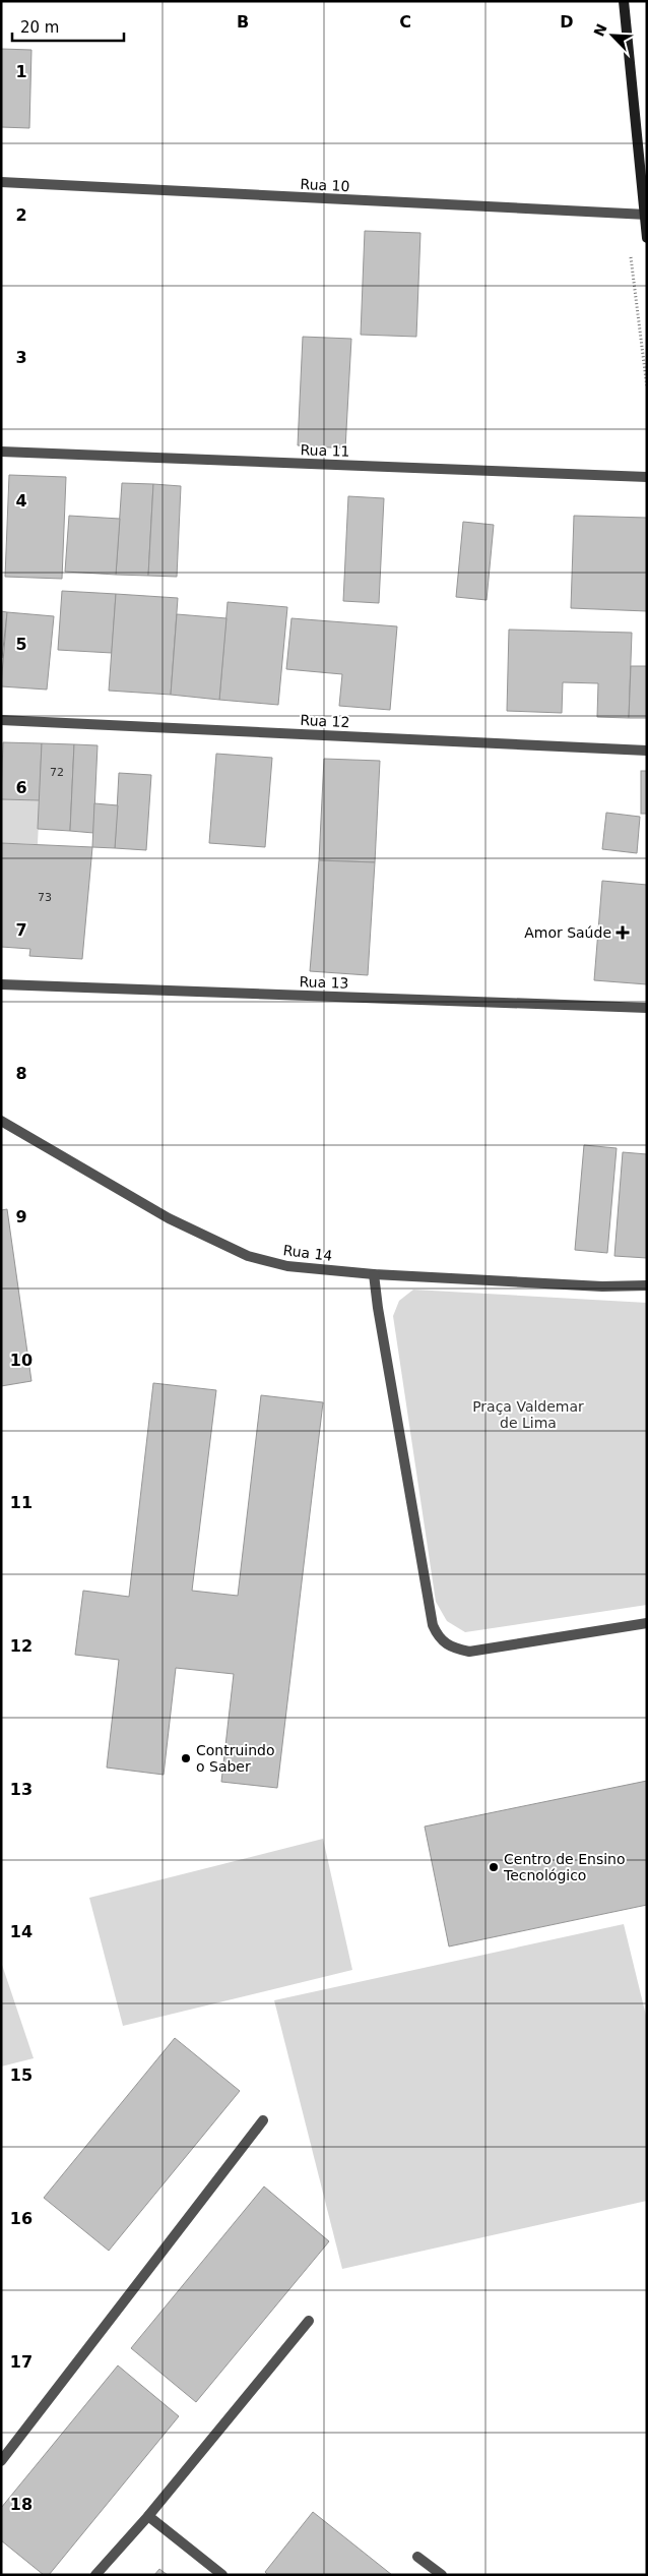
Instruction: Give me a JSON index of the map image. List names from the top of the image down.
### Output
{
  "streets": {
    "street": [
      "Rua 10",
      "Rua 11",
      "Rua 12",
      "Rua 13",
      "Rua 14"
    ]
  },
  "parks": ["Praça Valdemar de Lima"],
  "places": {
    "health": ["Amor Saúde"],
    "other": ["Contruindo o Saber", "Centro de Ensino Tecnológico"]
  },
  "house_numbers": ["72", "73"],
  "scale_bar": "20 m",
  "north": "top left",
  "grid": {
    "columns": ["B", "C", "D"],
    "rows": [
      "1",
      "2",
      "3",
      "4",
      "5",
      "6",
      "7",
      "8",
      "9",
      "10",
      "11",
      "12",
      "13",
      "14",
      "15",
      "16",
      "17",
      "18"
    ]
  }
}
